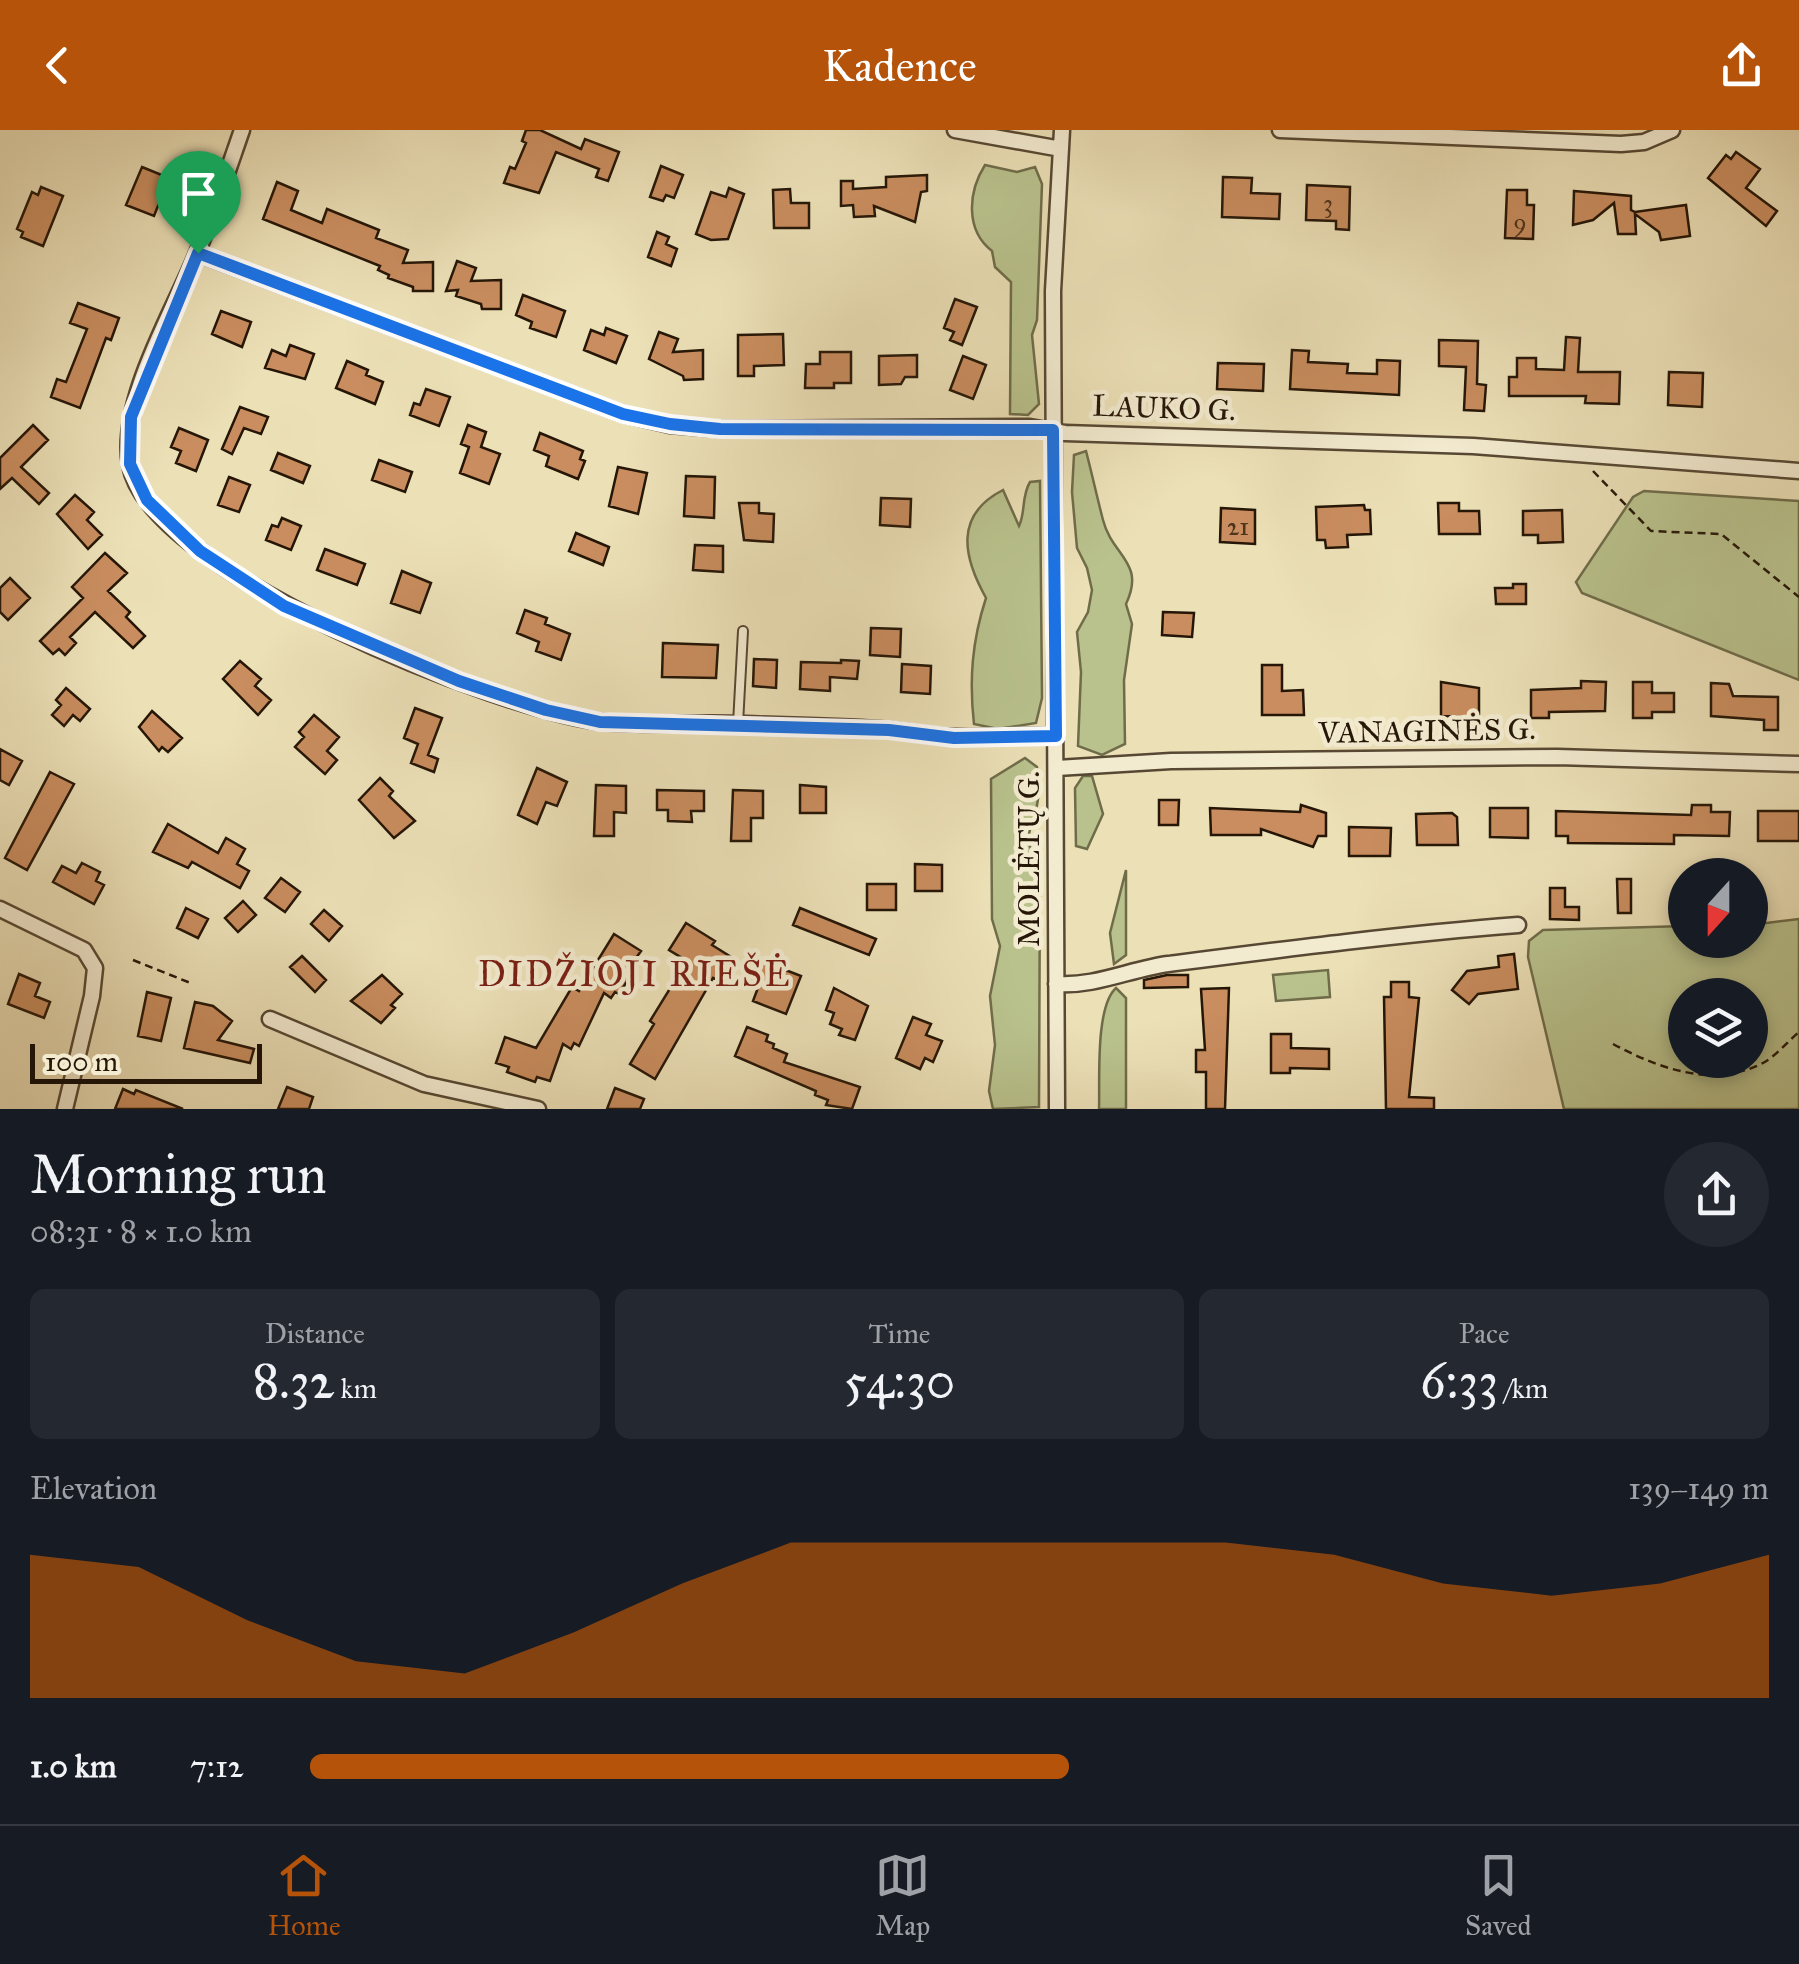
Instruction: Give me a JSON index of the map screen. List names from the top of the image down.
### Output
{
  "streets": {
    "street": ["LAUKO G.", "VANAGINĖS G.", "MOLĖTŲ G."]
  },
  "crossings": [
    ["LAUKO G.", "MOLĖTŲ G."],
    ["VANAGINĖS G.", "MOLĖTŲ G."]
  ],
  "districts": ["DIDŽIOJI RIEŠĖ"],
  "house_numbers": ["3", "9", "21"],
  "scale_bar": "100 m",
  "north": "bottom",
  "page": {
    "header": "Kadence",
    "scale": "100 m",
    "heading": ["Morning run", "08:31 · 8 × 1.0 km"],
    "stats": [
      ["Distance", "8.32 km"],
      ["Time", "54:30"],
      ["Pace", "6:33 /km"]
    ],
    "chart": ["Elevation", "139–149 m"],
    "list": [
      {
        "name": "1.0 km",
        "note": "7:12"
      }
    ],
    "tabs": ["Home", "Map", "Saved"]
  }
}
